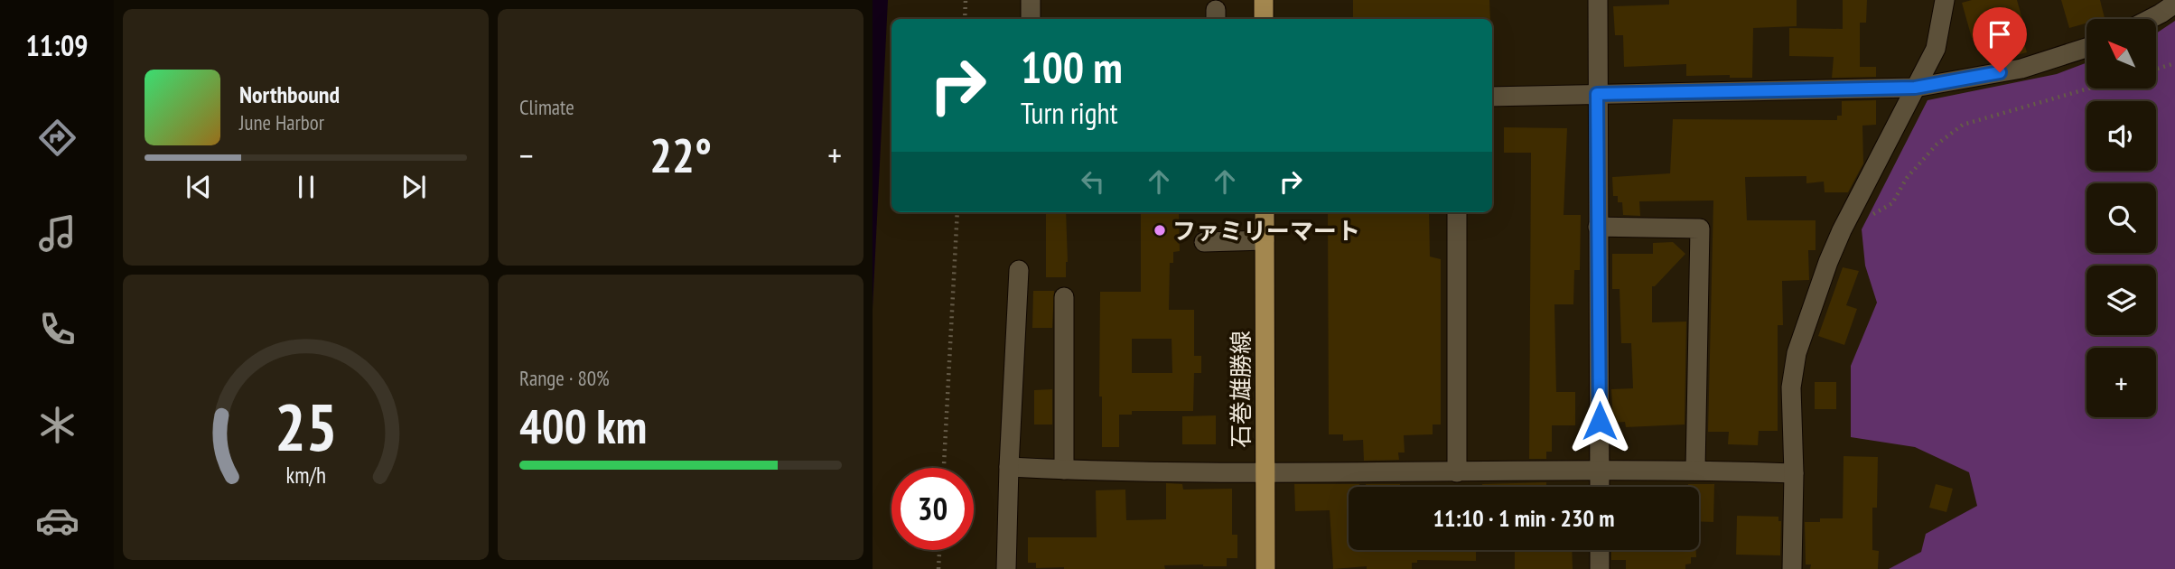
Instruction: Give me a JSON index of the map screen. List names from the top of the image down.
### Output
{
  "streets": {
    "main road": ["石巻雄勝線"]
  },
  "places": ["ファミリーマート"],
  "north": "top left",
  "page": {
    "tabs": "11:09",
    "tile": [
      "Climate",
      ["Range · 80%", "400 km"]
    ],
    "map_buttons": "+",
    "turn": ["100 m", "Turn right"],
    "song": ["Northbound", "June Harbor"],
    "heat": ["−", "22°", "+"],
    "limit": "30",
    "trip": "11:10 · 1 min · 230 m",
    "gauge": ["25", "km/h"]
  }
}
